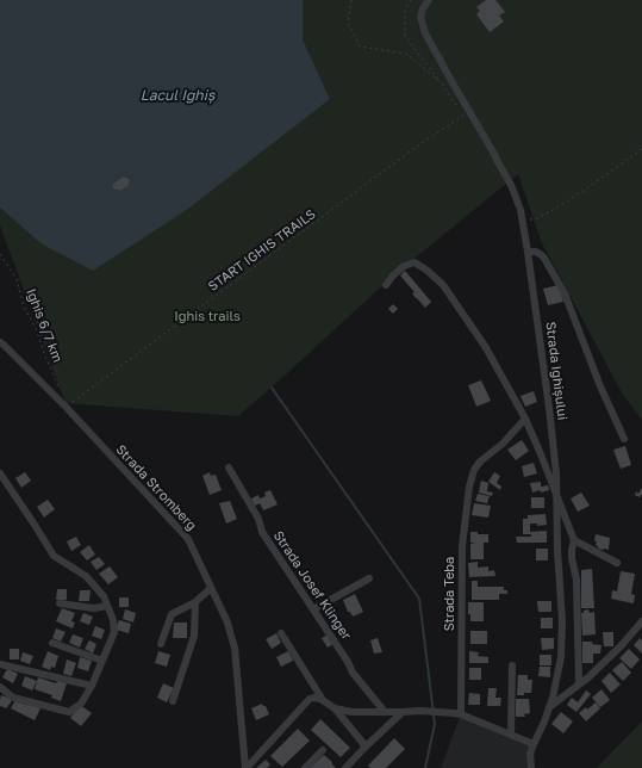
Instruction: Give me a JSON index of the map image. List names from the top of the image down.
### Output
{
  "streets": {
    "street": [
      "Strada Ighișului",
      "Strada Stromberg",
      "Strada Josef Klinger",
      "Strada Teba"
    ],
    "path": ["START IGHIS TRAILS", "Ighis 6/7 km"]
  },
  "crossings": [
    ["START IGHIS TRAILS", "Strada Ighișului"]
  ],
  "water": ["Lacul Ighiș"],
  "parks": ["Ighis trails"]
}
